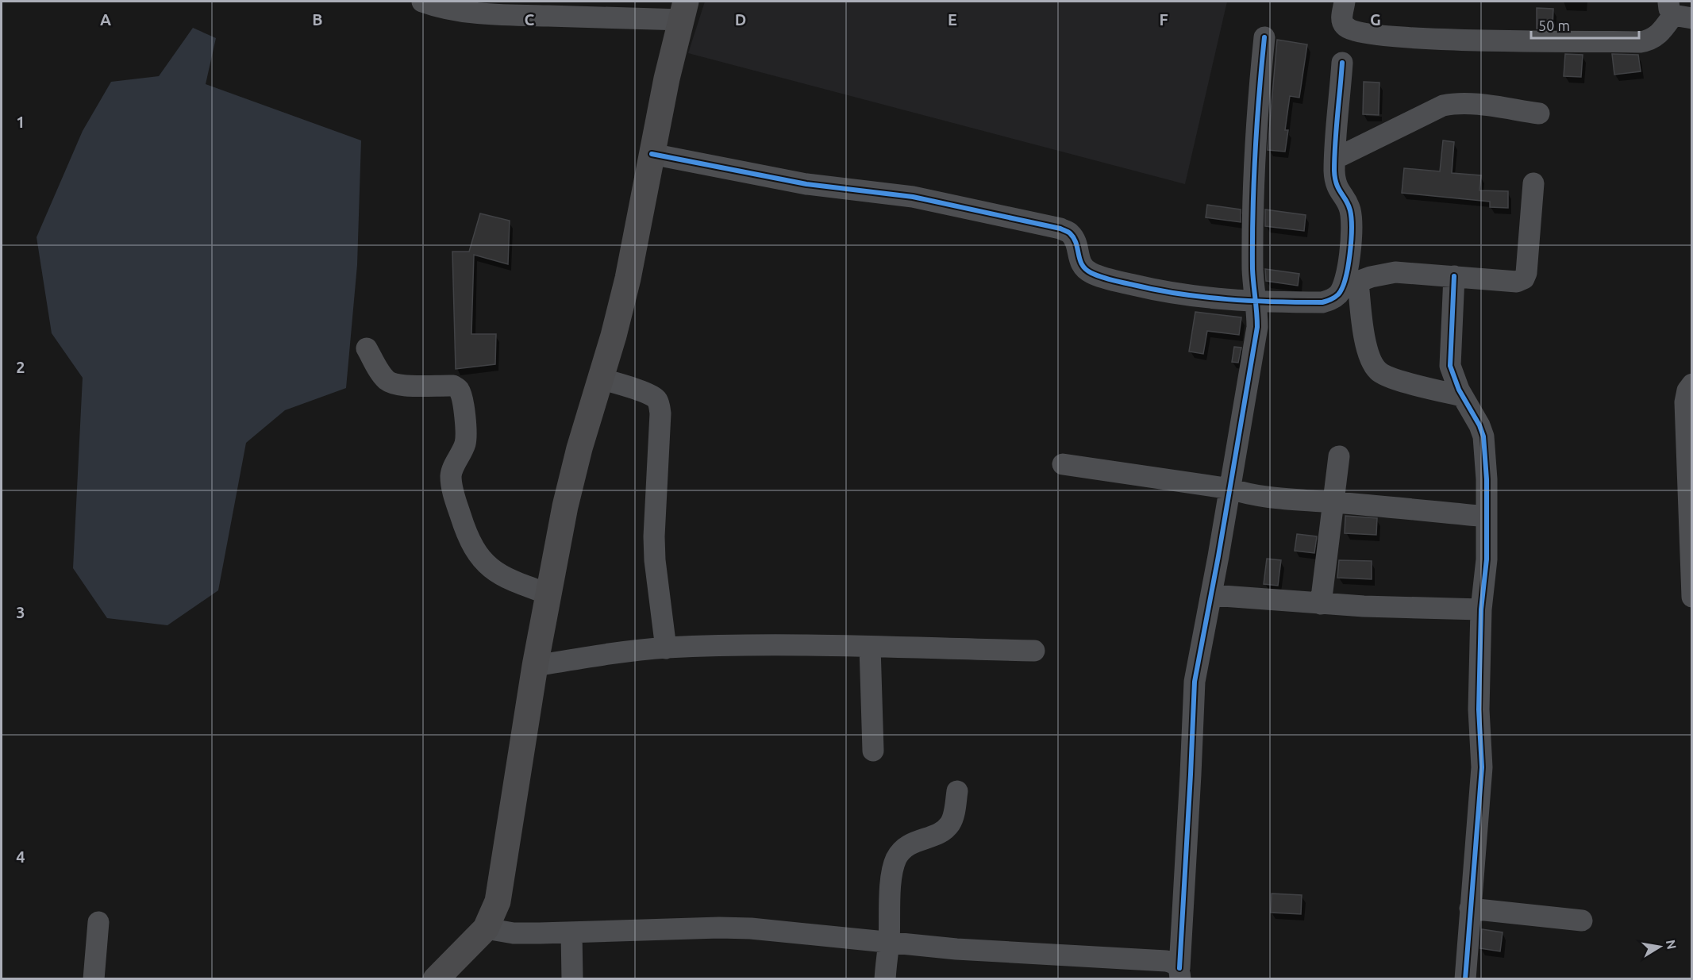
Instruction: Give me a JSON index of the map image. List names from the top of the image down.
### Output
{
  "scale_bar": "50 m",
  "north": "right",
  "grid": {
    "columns": [
      "A",
      "B",
      "C",
      "D",
      "E",
      "F",
      "G"
    ],
    "rows": [
      "1",
      "2",
      "3",
      "4"
    ]
  }
}
